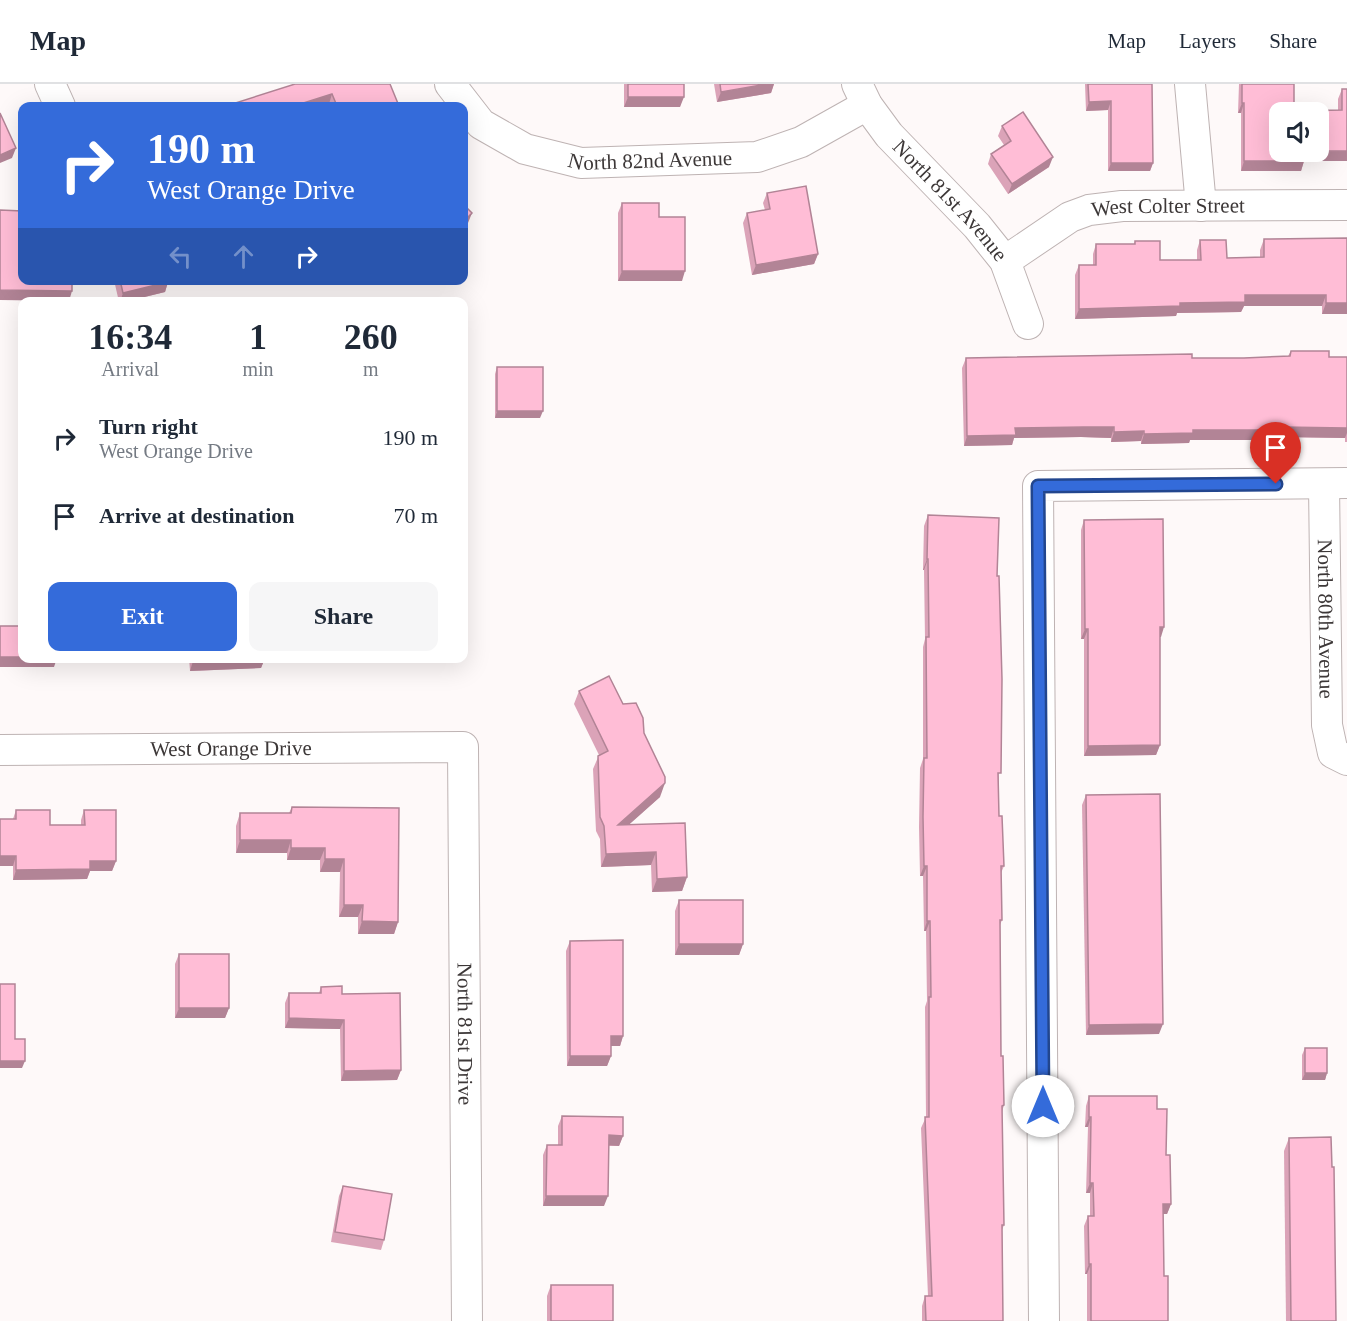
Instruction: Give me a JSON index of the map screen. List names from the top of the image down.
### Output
{
  "streets": {
    "street": [
      "North 82nd Avenue",
      "North 81st Avenue",
      "West Colter Street",
      "North 80th Avenue",
      "West Orange Drive",
      "North 81st Drive"
    ]
  },
  "crossings": [
    ["North 82nd Avenue", "North 81st Avenue"],
    ["North 81st Avenue", "West Colter Street"],
    ["West Orange Drive", "North 81st Drive"]
  ],
  "page": {
    "header": "Map",
    "nav": ["Map", "Layers", "Share"],
    "turn": ["190 m", "West Orange Drive"],
    "eta": [
      "16:34",
      "Arrival",
      "1",
      "min",
      "260",
      "m"
    ],
    "list": [
      {
        "name": "Turn right",
        "note": "West Orange Drive",
        "value": "190 m"
      },
      {
        "name": "Arrive at destination",
        "value": "70 m"
      }
    ],
    "buttons": ["Exit", "Share"]
  }
}
